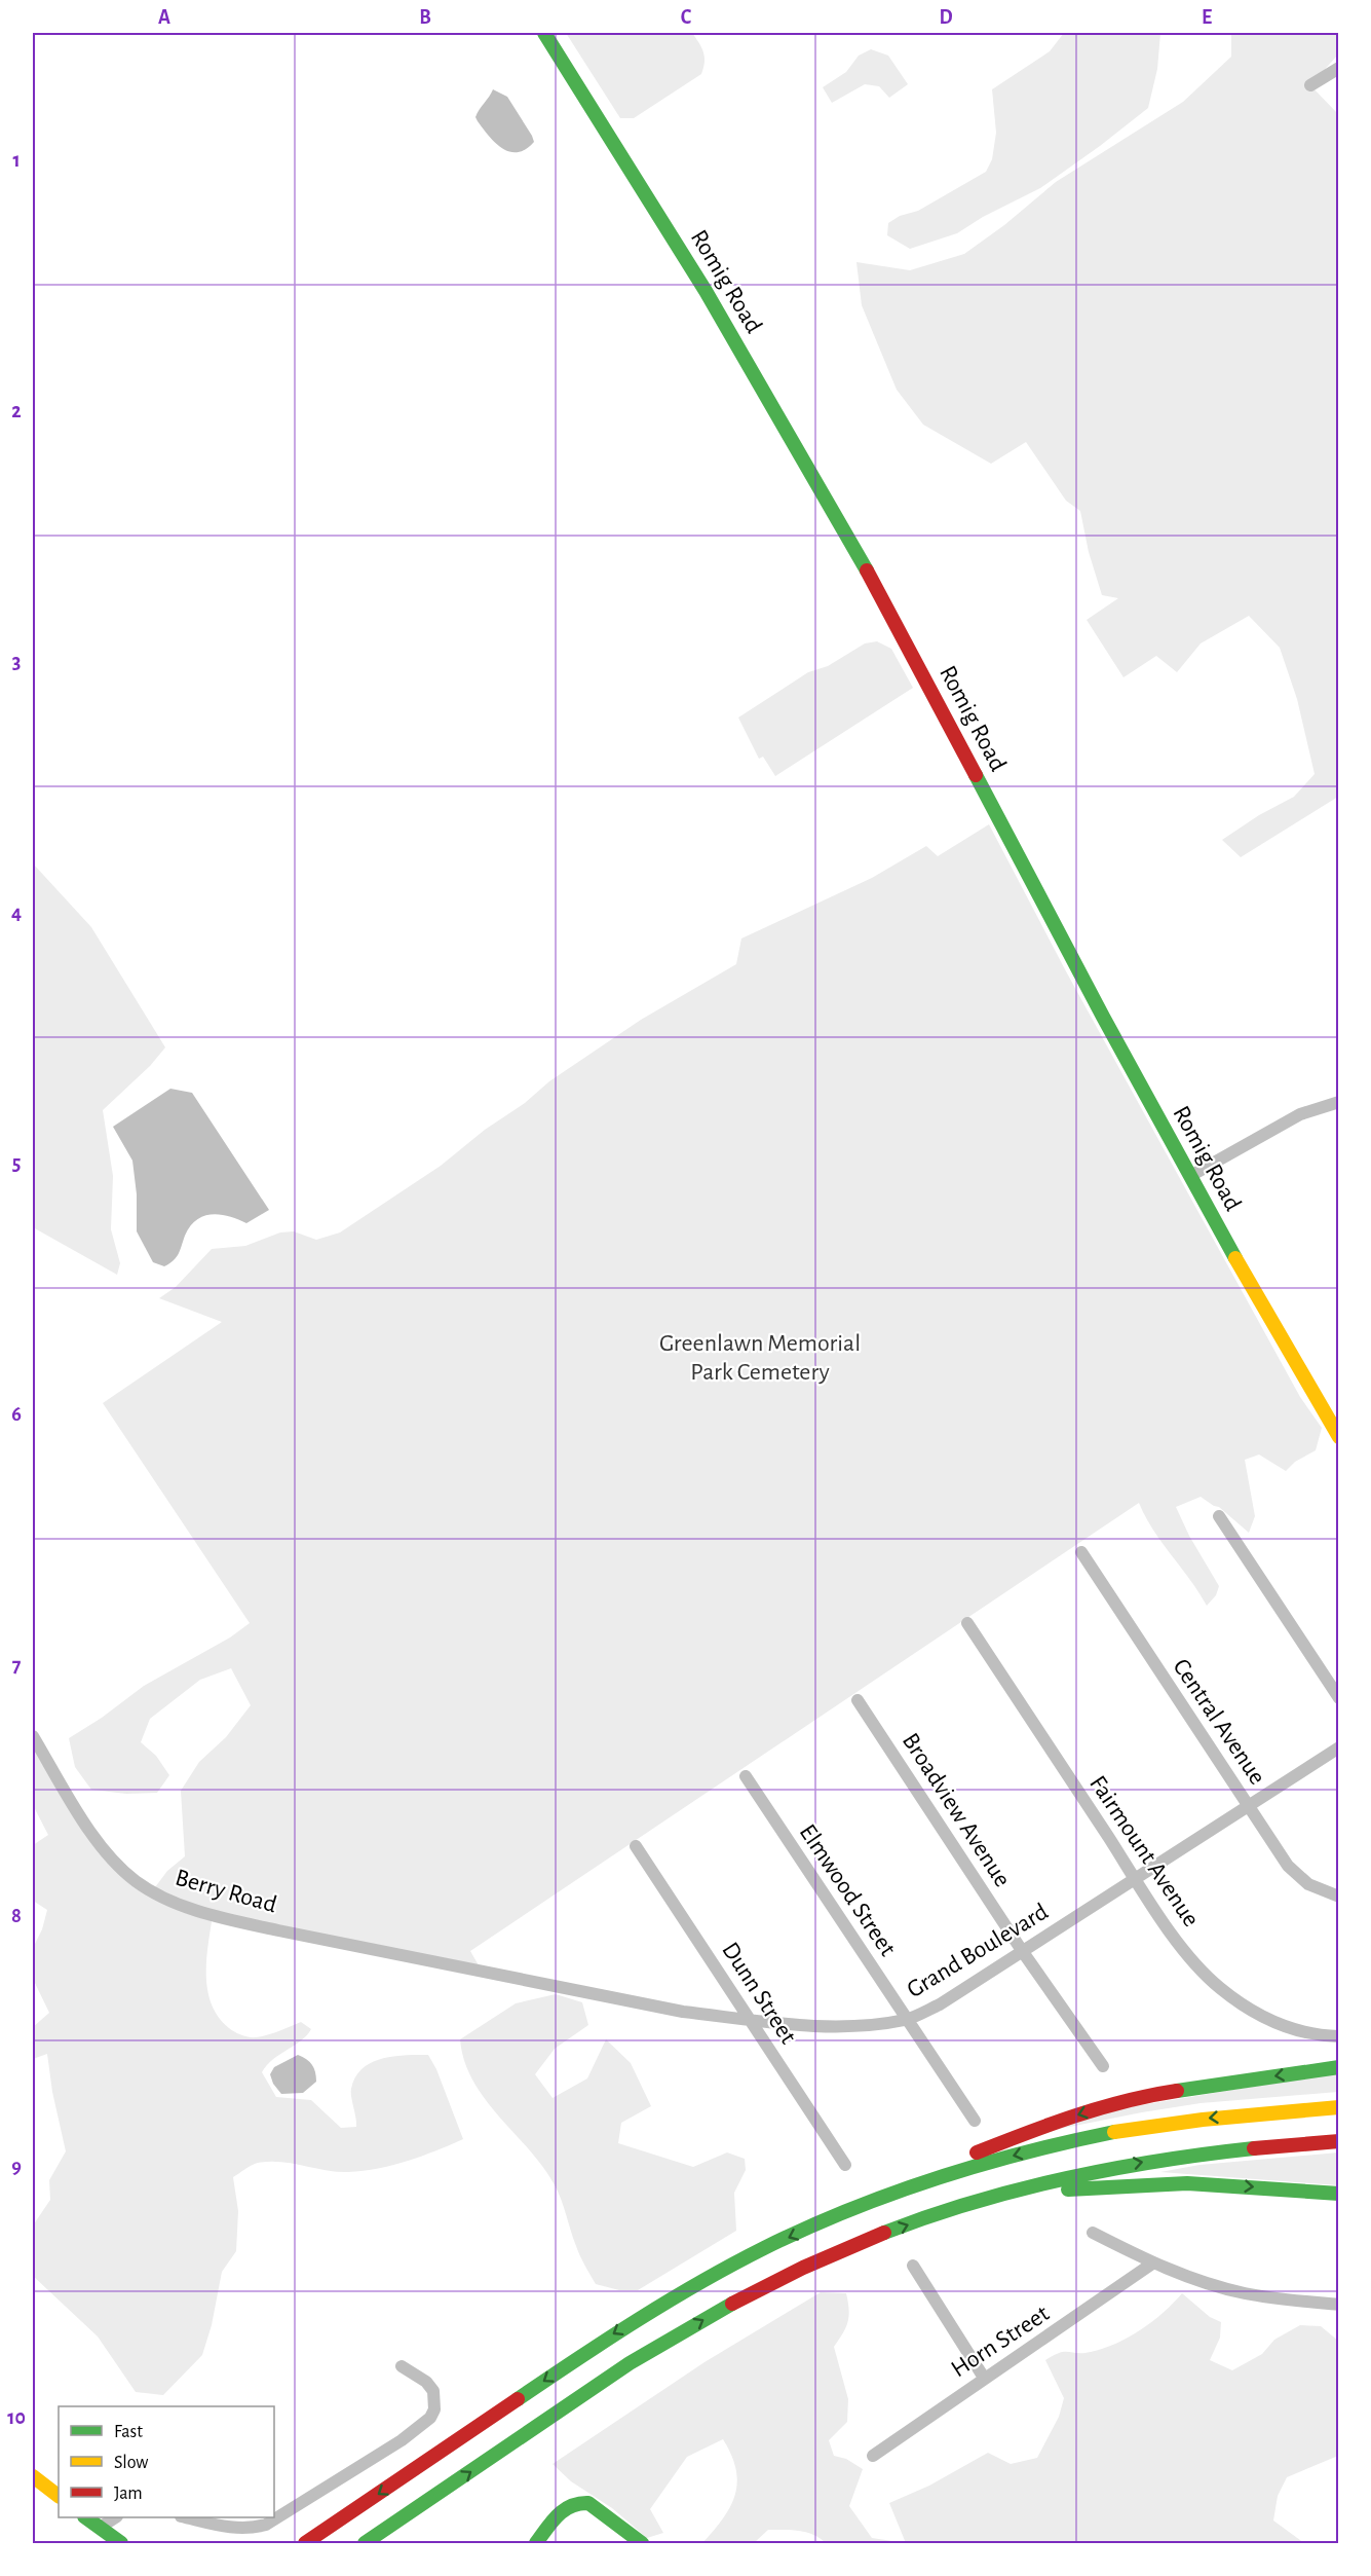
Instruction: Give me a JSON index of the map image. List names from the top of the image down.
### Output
{
  "streets": {
    "main road": ["Romig Road"],
    "street": [
      "Central Avenue",
      "Broadview Avenue",
      "Fairmount Avenue",
      "Elmwood Street",
      "Berry Road",
      "Grand Boulevard",
      "Dunn Street",
      "Horn Street"
    ]
  },
  "crossings": [
    ["Central Avenue", "Grand Boulevard"],
    ["Broadview Avenue", "Grand Boulevard"],
    ["Fairmount Avenue", "Grand Boulevard"],
    ["Elmwood Street", "Grand Boulevard"],
    ["Berry Road", "Grand Boulevard"],
    ["Grand Boulevard", "Dunn Street"]
  ],
  "parks": ["Greenlawn Memorial Park Cemetery"],
  "legend": ["Fast", "Slow", "Jam"],
  "grid": {
    "columns": [
      "A",
      "B",
      "C",
      "D",
      "E"
    ],
    "rows": [
      "1",
      "2",
      "3",
      "4",
      "5",
      "6",
      "7",
      "8",
      "9",
      "10"
    ]
  }
}
